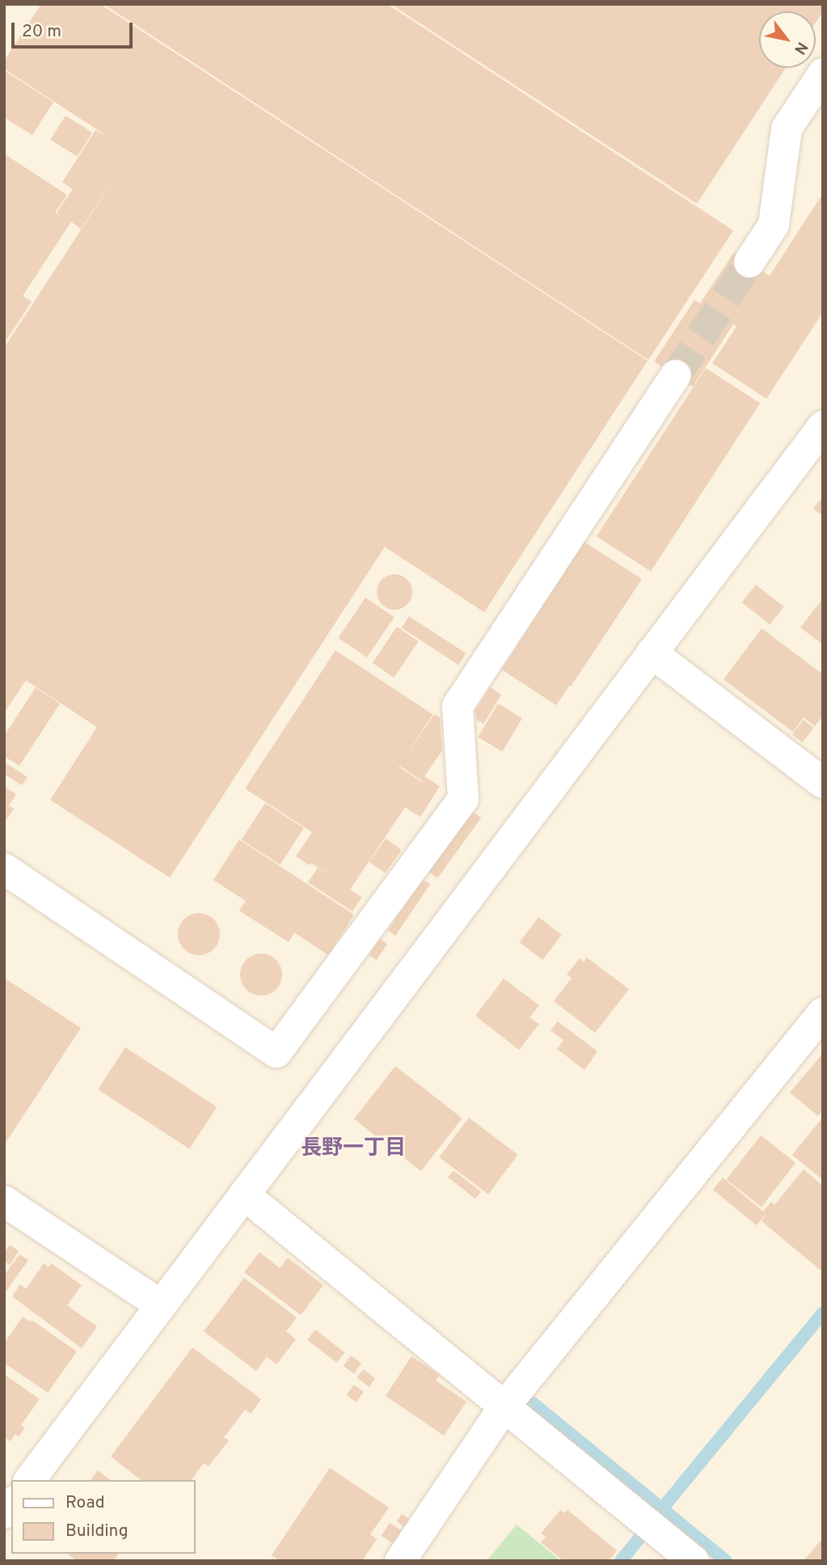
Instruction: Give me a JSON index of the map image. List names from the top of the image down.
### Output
{
  "districts": ["長野一丁目"],
  "legend": ["Road", "Building"],
  "scale_bar": "20 m",
  "north": "bottom right"
}
